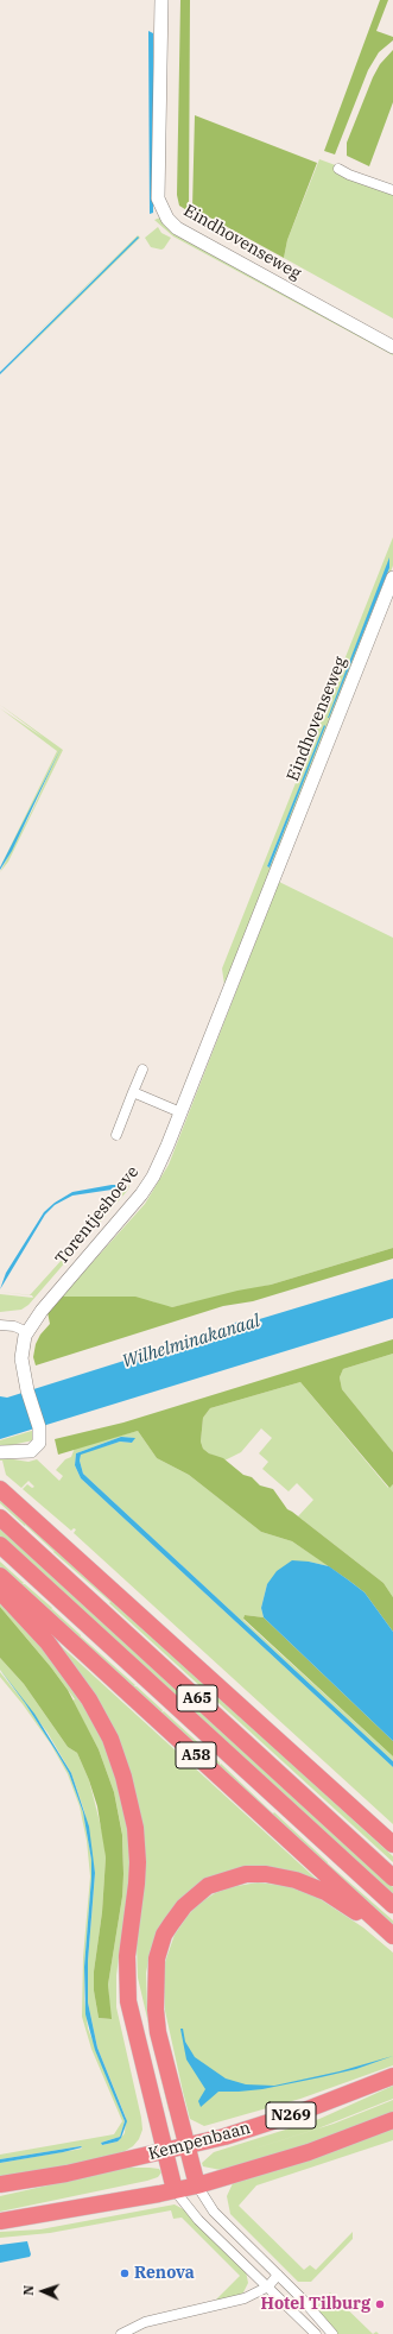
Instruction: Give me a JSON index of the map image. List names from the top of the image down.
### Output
{
  "streets": {
    "highway": [
      "A65",
      "A58",
      "N269",
      "Kempenbaan"
    ],
    "street": ["Eindhovenseweg", "Torentjeshoeve"]
  },
  "crossings": [
    ["Eindhovenseweg", "Torentjeshoeve"],
    ["A58", "Kempenbaan"]
  ],
  "water": ["Wilhelminakanaal"],
  "places": ["Renova", "Hotel Tilburg"],
  "north": "left"
}
